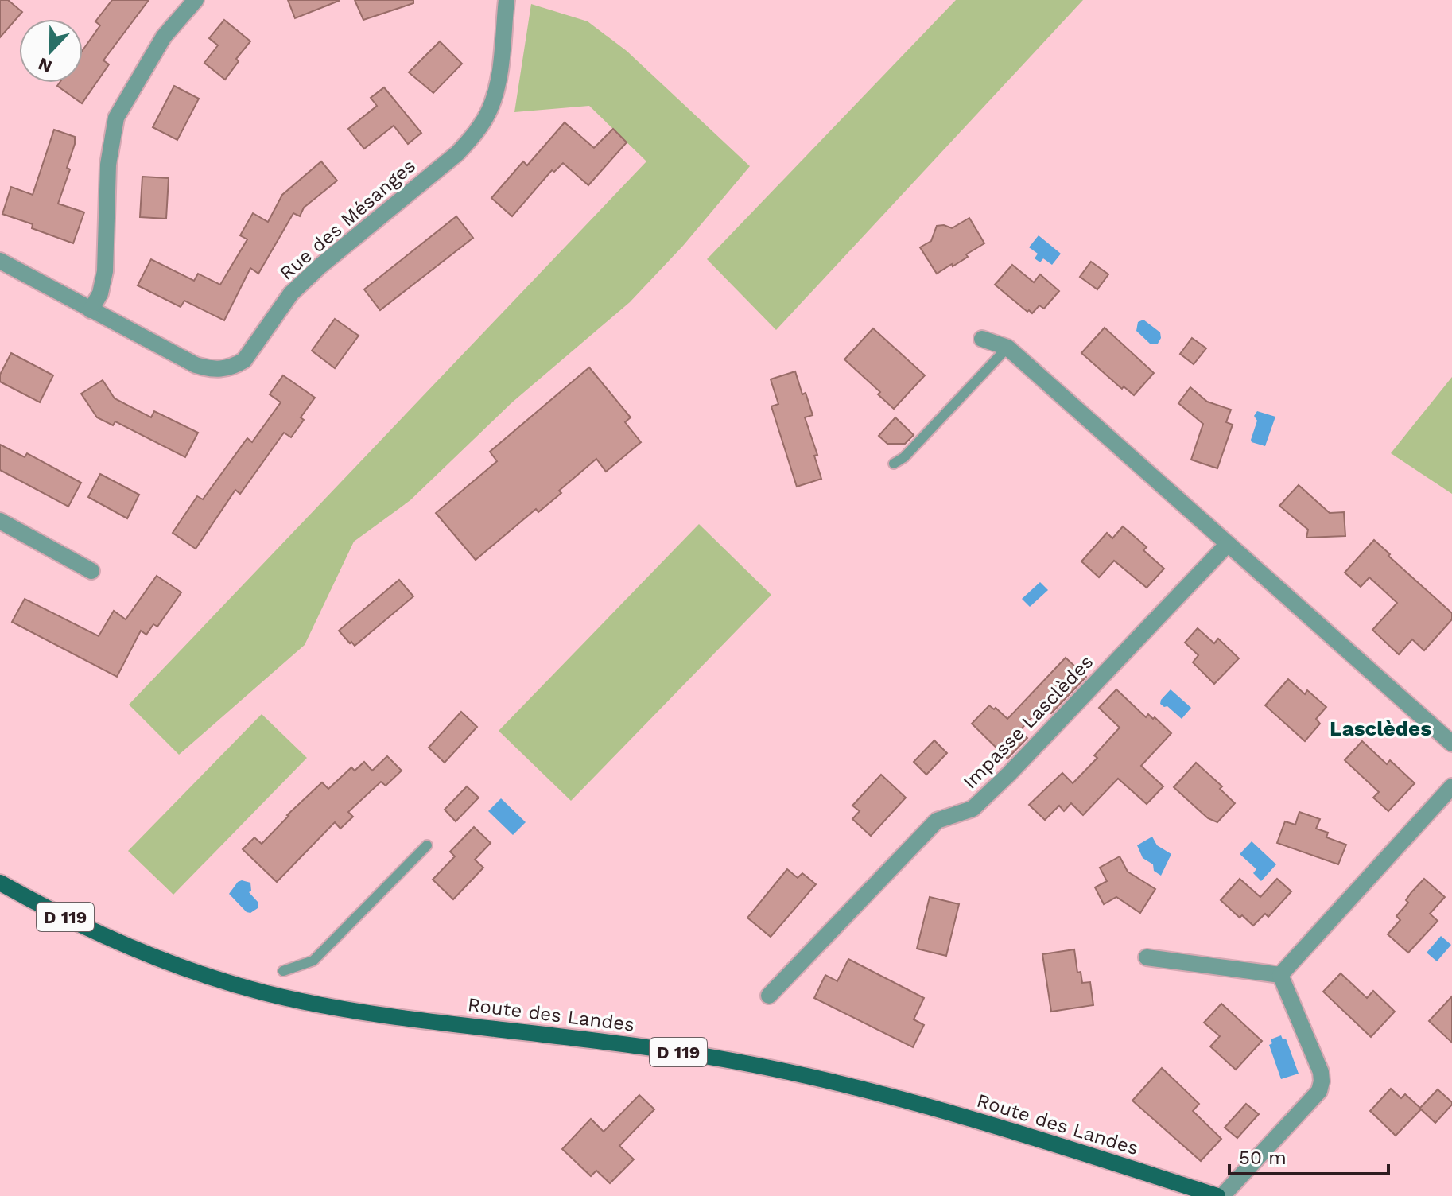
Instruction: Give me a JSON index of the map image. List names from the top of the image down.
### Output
{
  "streets": {
    "main road": ["D 119", "Route des Landes"],
    "street": ["Rue des Mésanges", "Impasse Lasclèdes"]
  },
  "districts": ["Lasclèdes"],
  "scale_bar": "50 m",
  "north": "bottom"
}
